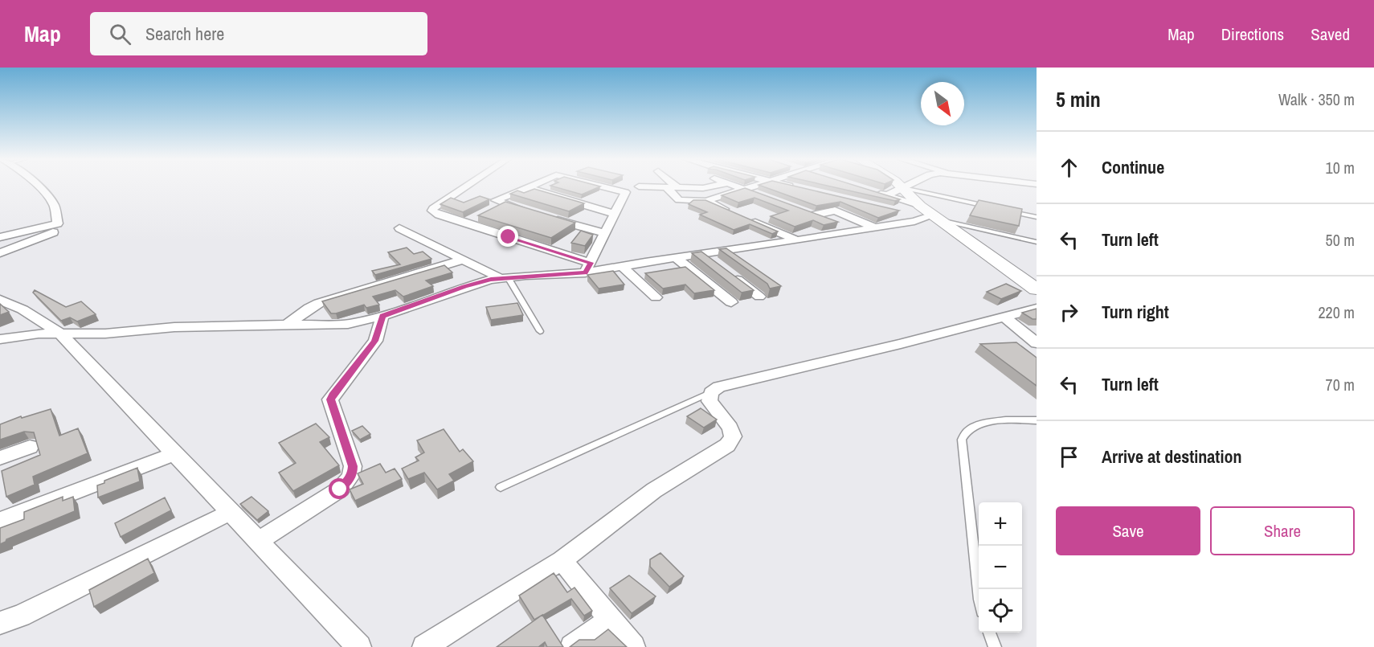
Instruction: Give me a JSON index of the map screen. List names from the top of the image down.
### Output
{
  "north": "bottom right",
  "page": {
    "header": "Map",
    "search": "Search here",
    "nav": ["Map", "Directions", "Saved"],
    "heading": ["5 min", "Walk · 350 m"],
    "list": [
      ["Continue", "10 m"],
      ["Turn left", "50 m"],
      ["Turn right", "220 m"],
      ["Turn left", "70 m"],
      "Arrive at destination"
    ],
    "buttons": ["Save", "Share"],
    "map_buttons": ["+", "−"]
  }
}
